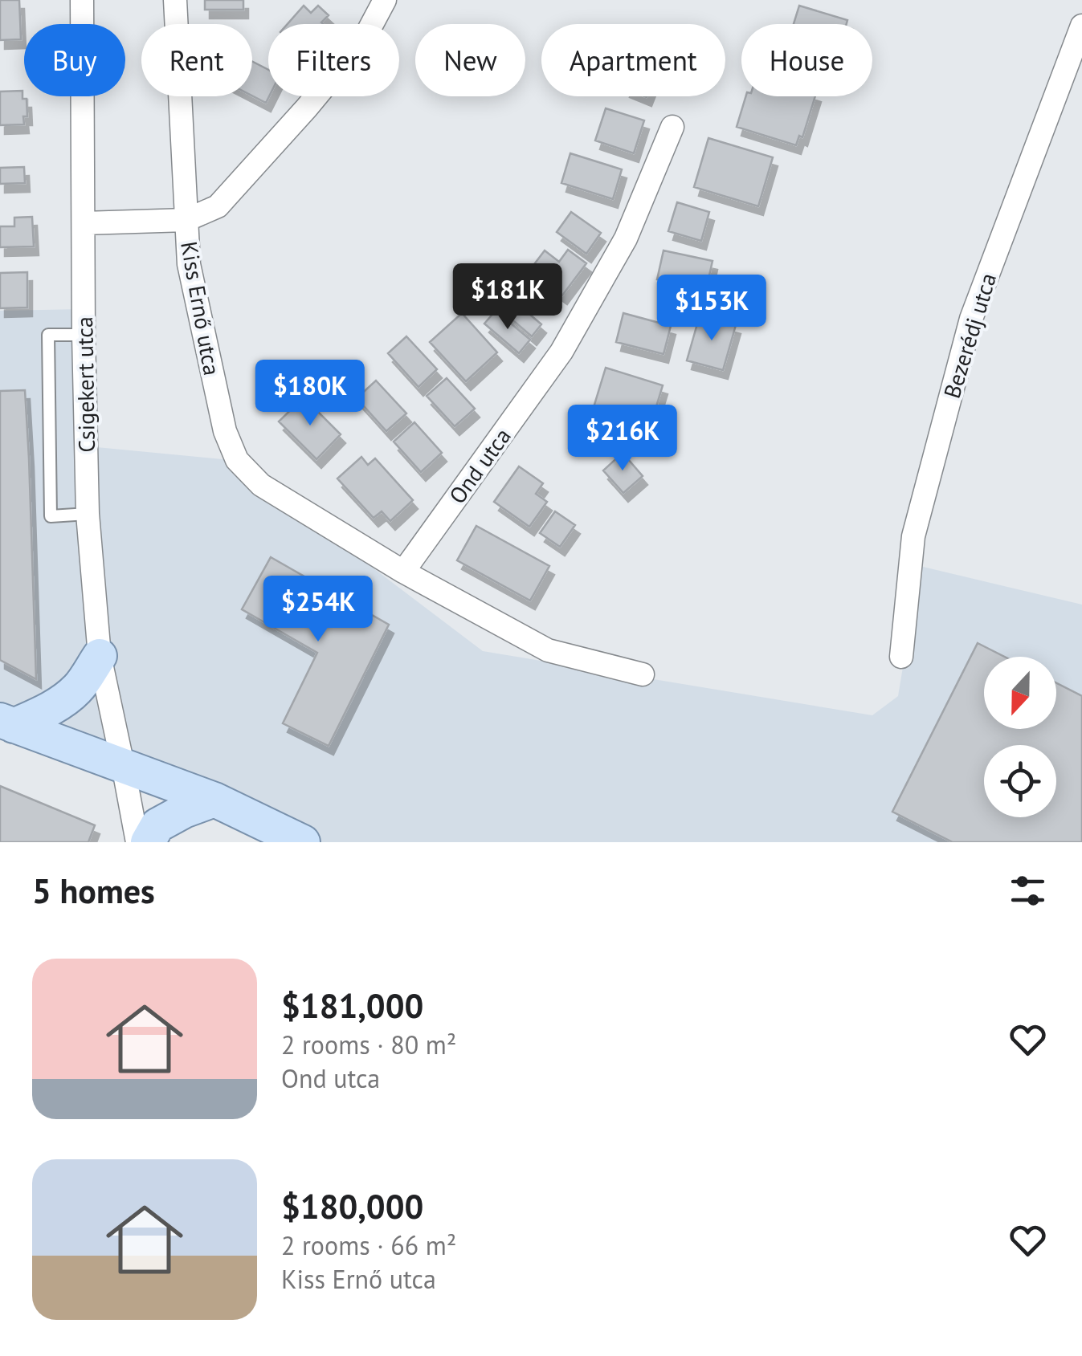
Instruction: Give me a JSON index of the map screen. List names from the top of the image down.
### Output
{
  "streets": {
    "street": [
      "Kiss Ernő utca",
      "Bezerédj utca",
      "Csigekert utca",
      "Ond utca"
    ]
  },
  "crossings": [
    ["Kiss Ernő utca", "Ond utca"]
  ],
  "north": "bottom",
  "page": {
    "chip": [
      "Buy",
      "Rent",
      "Filters",
      "New",
      "Apartment",
      "House"
    ],
    "price": [
      "$181K",
      "$153K",
      "$180K",
      "$216K",
      "$254K"
    ],
    "heading": "5 homes",
    "list": [
      {
        "name": "$181,000",
        "note": "2 rooms · 80 m² · Ond utca"
      },
      {
        "name": "$180,000",
        "note": "2 rooms · 66 m² · Kiss Ernő utca"
      }
    ]
  }
}
